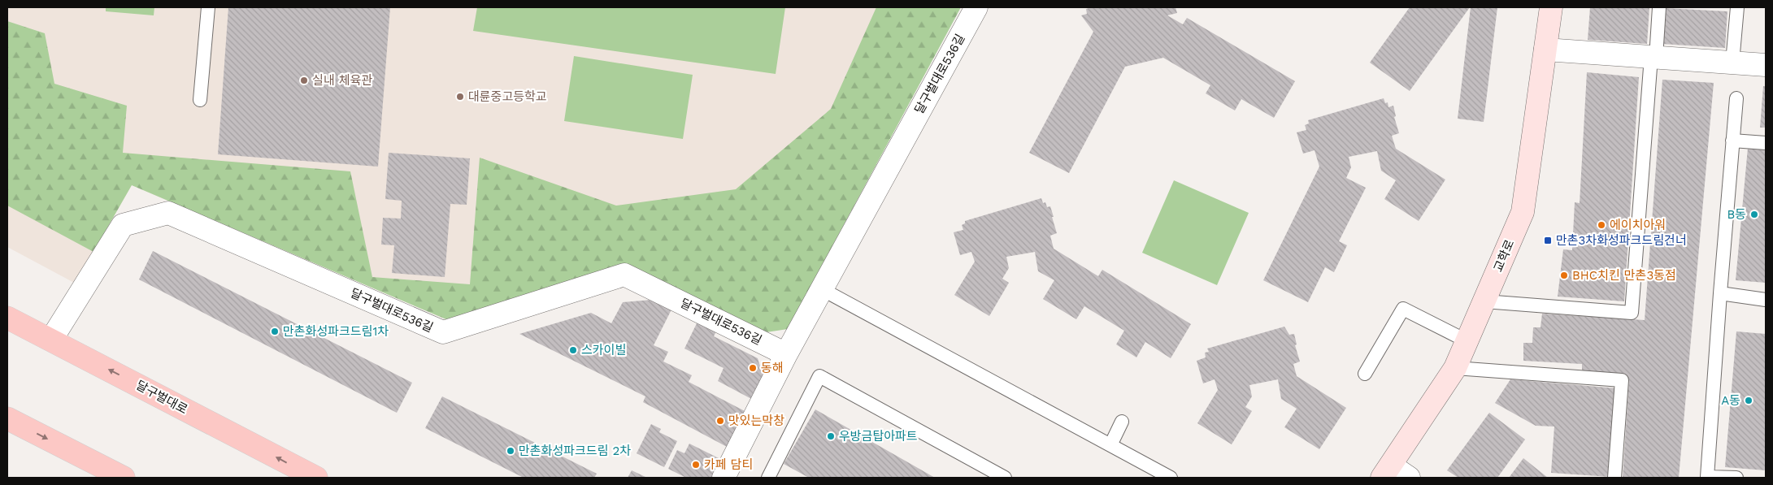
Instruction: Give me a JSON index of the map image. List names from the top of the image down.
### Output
{
  "streets": {
    "main road": ["달구벌대로"],
    "street": ["달구벌대로536길", "교학로"]
  },
  "crossings": [
    ["달구벌대로536길", "달구벌대로"]
  ],
  "places": {
    "other": [
      "실내 체육관",
      "대륜중고등학교",
      "B동",
      "에이치아워",
      "BHC치킨 만촌3동점",
      "만촌화성파크드림1차",
      "스카이빌",
      "동해",
      "A동",
      "맛있는막창",
      "우방금탑아파트",
      "만촌화성파크드림 2차",
      "카페 담티"
    ],
    "transit": ["만촌3차화성파크드림건너"]
  }
}
